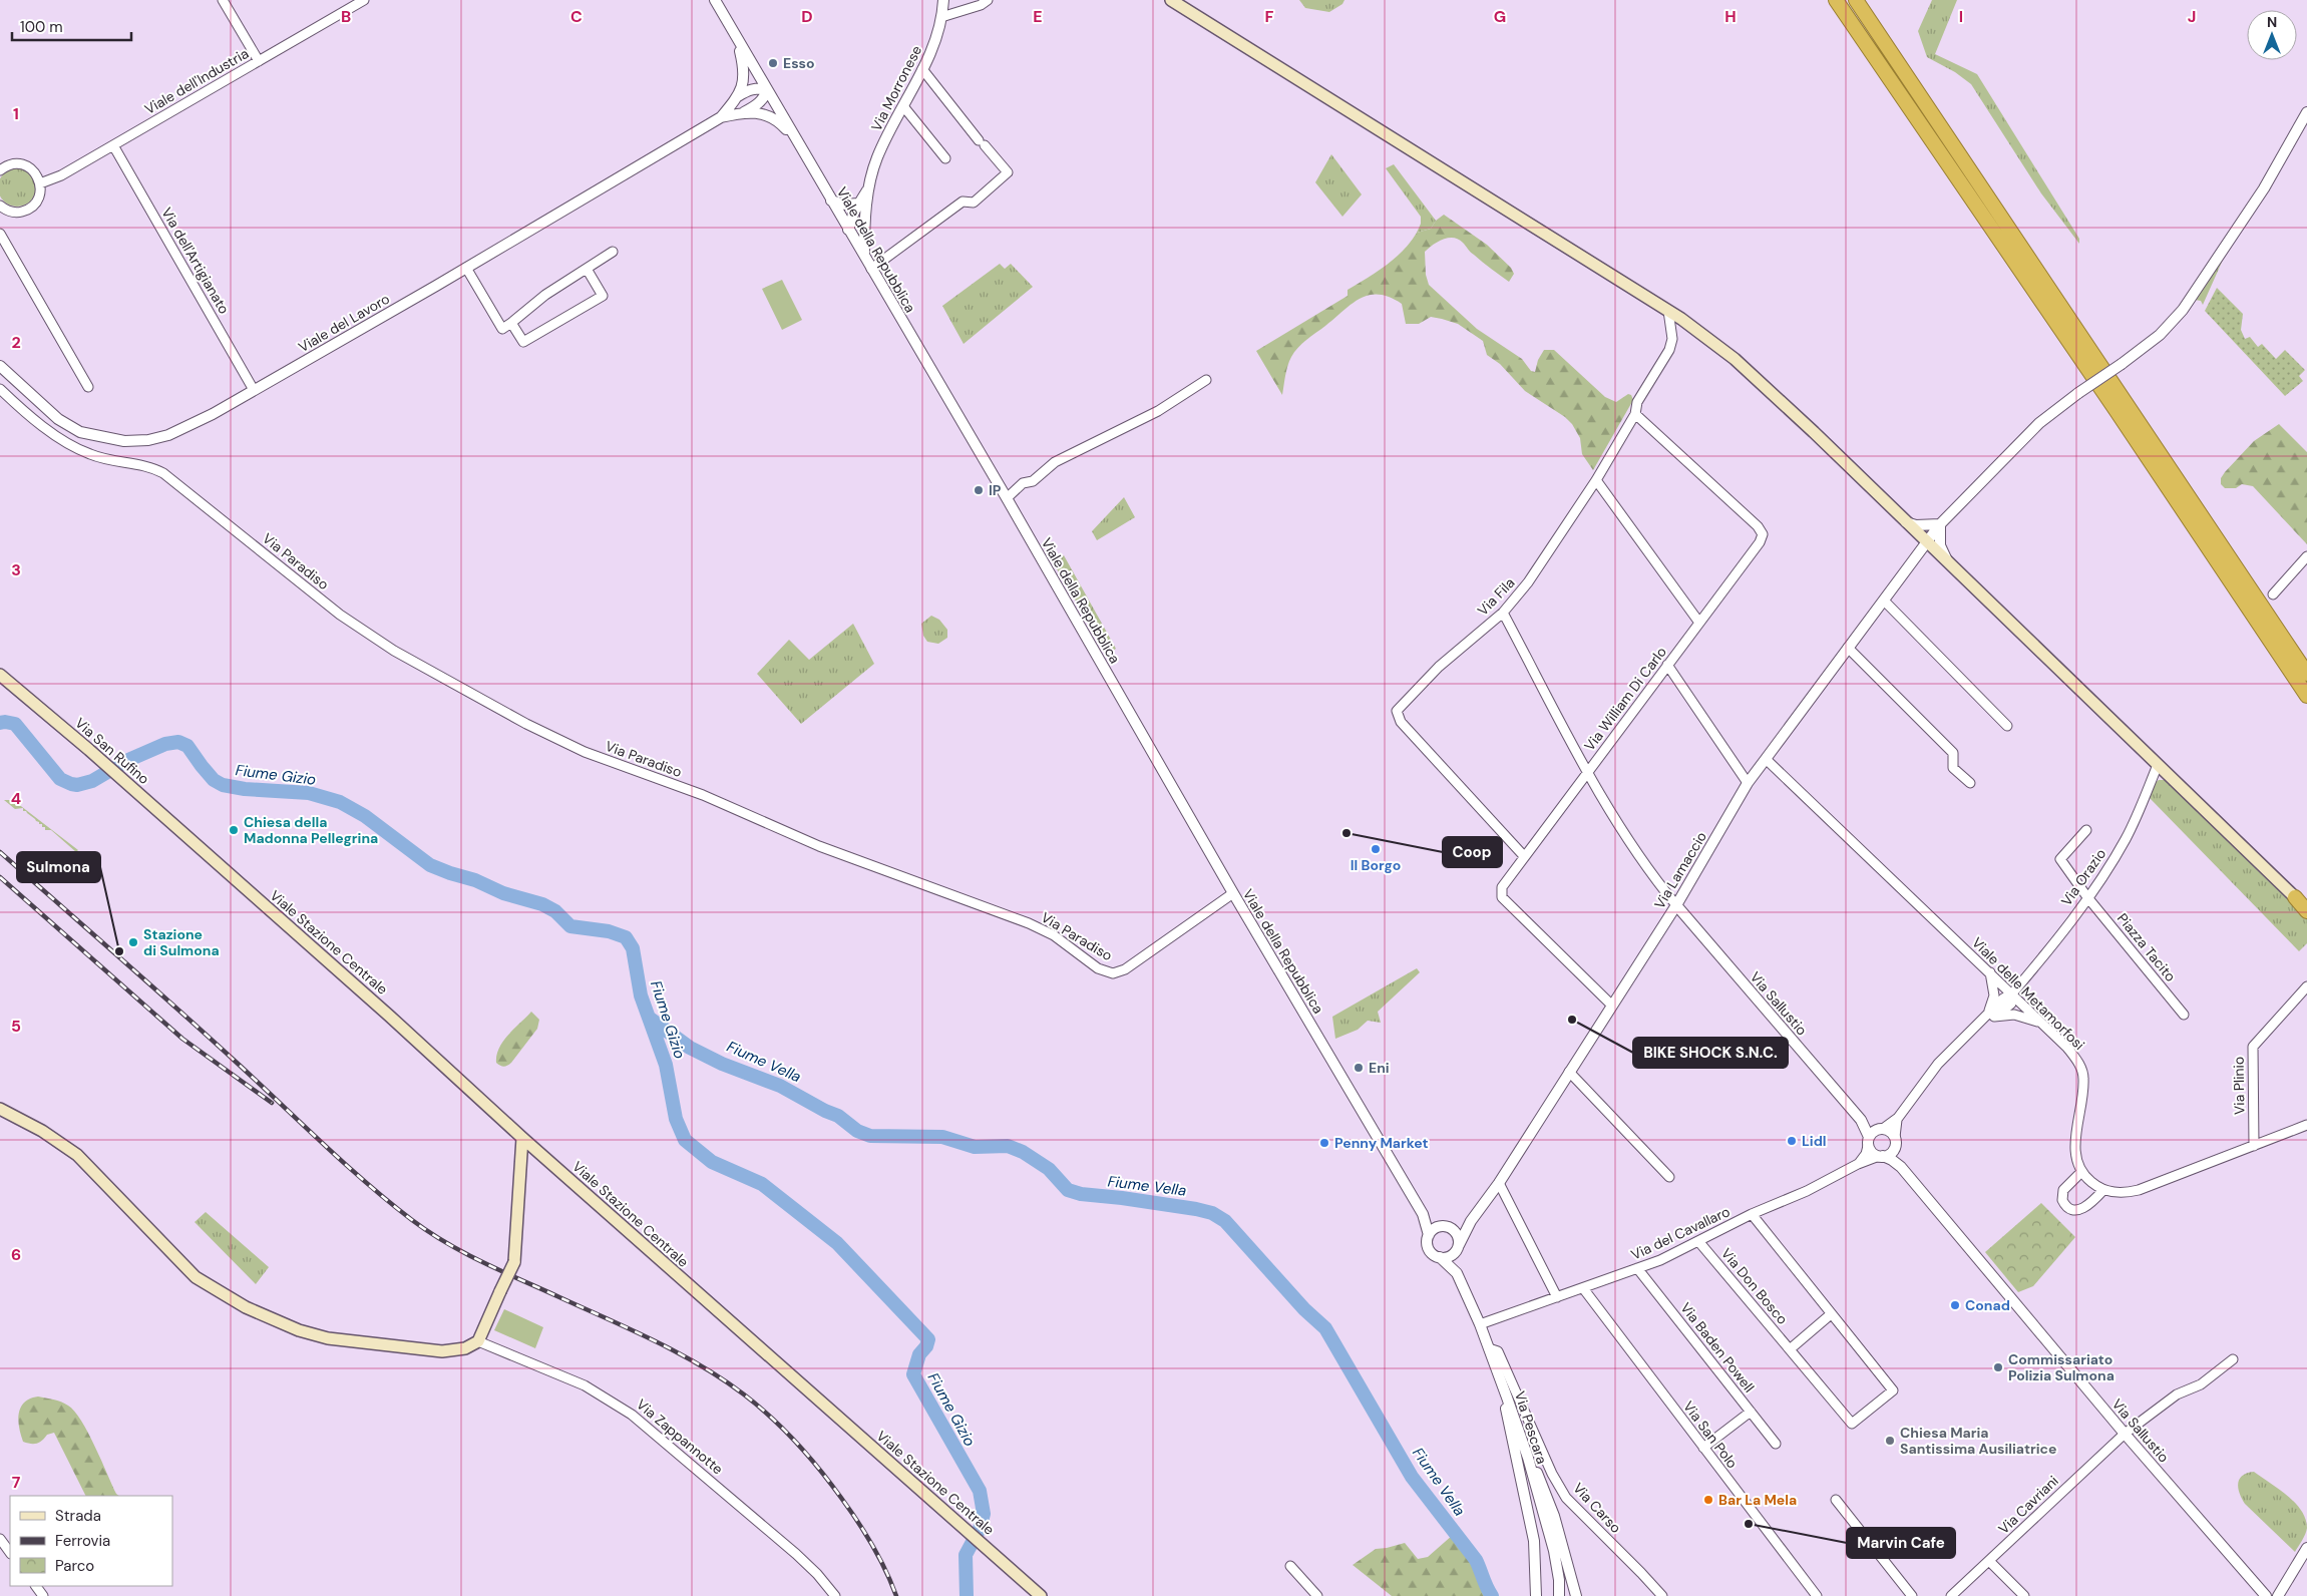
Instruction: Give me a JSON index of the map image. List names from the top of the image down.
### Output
{
  "streets": {
    "main road": ["Via San Rufino", "Viale Stazione Centrale"],
    "street": [
      "Viale dell'Industria",
      "Via Morronese",
      "Viale della Repubblica",
      "Via dell'Artigianato",
      "Viale del Lavoro",
      "Via Paradiso",
      "Via Fila",
      "Via William Di Carlo",
      "Via Lamaccio",
      "Via Orazio",
      "Piazza Tacito",
      "Viale delle Metamorfosi",
      "Via Sallustio",
      "Via Plinio",
      "Via del Cavallaro",
      "Via Don Bosco",
      "Via Baden Powell",
      "Via Pescara",
      "Via San Polo",
      "Via Zappannotte",
      "Via Cavriani",
      "Via Carso"
    ]
  },
  "crossings": [
    ["Viale dell'Industria", "Via dell'Artigianato"],
    ["Via Morronese", "Viale della Repubblica"],
    ["Viale della Repubblica", "Via Paradiso"],
    ["Viale della Repubblica", "Via Lamaccio"],
    ["Viale della Repubblica", "Via Pescara"],
    ["Via dell'Artigianato", "Viale del Lavoro"],
    ["Via Fila", "Via William Di Carlo"],
    ["Via William Di Carlo", "Via Lamaccio"],
    ["Via San Rufino", "Viale Stazione Centrale"],
    ["Via Lamaccio", "Viale delle Metamorfosi"],
    ["Via Lamaccio", "Via Sallustio"],
    ["Via Lamaccio", "Via Pescara"],
    ["Via Orazio", "Piazza Tacito"],
    ["Via Orazio", "Viale delle Metamorfosi"],
    ["Via Orazio", "Via Sallustio"],
    ["Via Orazio", "Via del Cavallaro"],
    ["Via Sallustio", "Via del Cavallaro"],
    ["Via Sallustio", "Via Cavriani"],
    ["Via del Cavallaro", "Via Don Bosco"],
    ["Via del Cavallaro", "Via Baden Powell"],
    ["Via del Cavallaro", "Via Pescara"],
    ["Via del Cavallaro", "Via San Polo"],
    ["Via Pescara", "Via Carso"]
  ],
  "water": ["Fiume Gizio", "Fiume Vella"],
  "places": [
    "Esso",
    "IP",
    "Chiesa della Madonna Pellegrina",
    "Coop",
    "Il Borgo",
    "Stazione di Sulmona",
    "Sulmona",
    "BIKE SHOCK S.N.C.",
    "Eni",
    "Lidl",
    "Penny Market",
    "Conad",
    "Commissariato Polizia Sulmona",
    "Chiesa Maria Santissima Ausiliatrice",
    "Bar La Mela",
    "Marvin Cafe"
  ],
  "legend": ["Strada", "Ferrovia", "Parco"],
  "scale_bar": "100 m",
  "north": "top",
  "grid": {
    "columns": [
      "B",
      "C",
      "D",
      "E",
      "F",
      "G",
      "H",
      "I",
      "J"
    ],
    "rows": [
      "1",
      "2",
      "3",
      "4",
      "5",
      "6",
      "7"
    ]
  }
}
